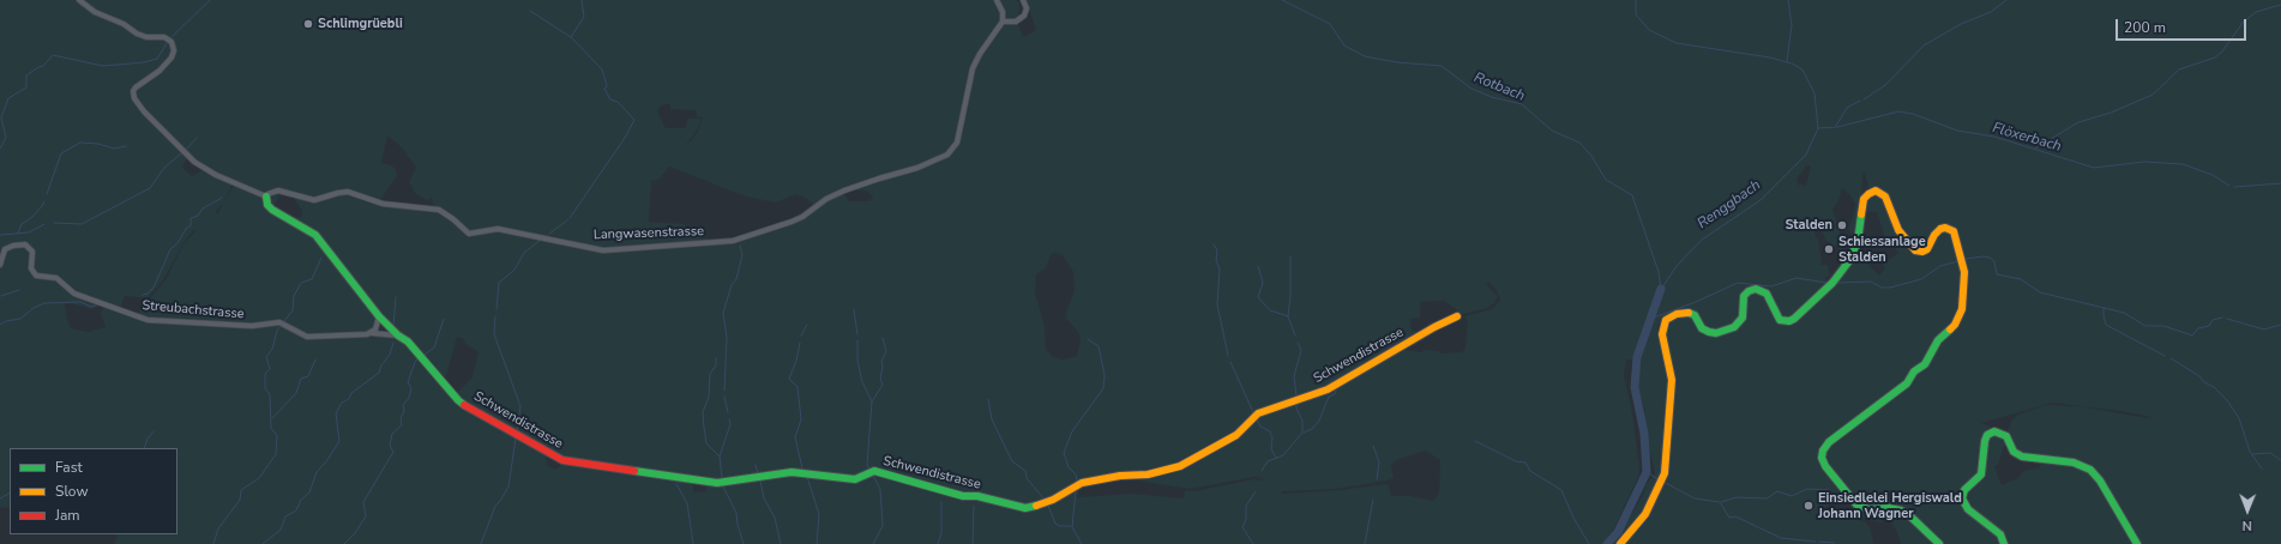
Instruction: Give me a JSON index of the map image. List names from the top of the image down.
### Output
{
  "streets": {
    "street": ["Langwasenstrasse", "Streubachstrasse", "Schwendistrasse"]
  },
  "crossings": [
    ["Streubachstrasse", "Schwendistrasse"]
  ],
  "water": ["Rotbach", "Flöxerbach", "Renggbach"],
  "places": [
    "Schlimgrüebli",
    "Stalden",
    "Schiessanlage Stalden",
    "Einsiedlelei Hergiswald Johann Wagner"
  ],
  "legend": ["Fast", "Slow", "Jam"],
  "scale_bar": "200 m",
  "north": "bottom"
}
